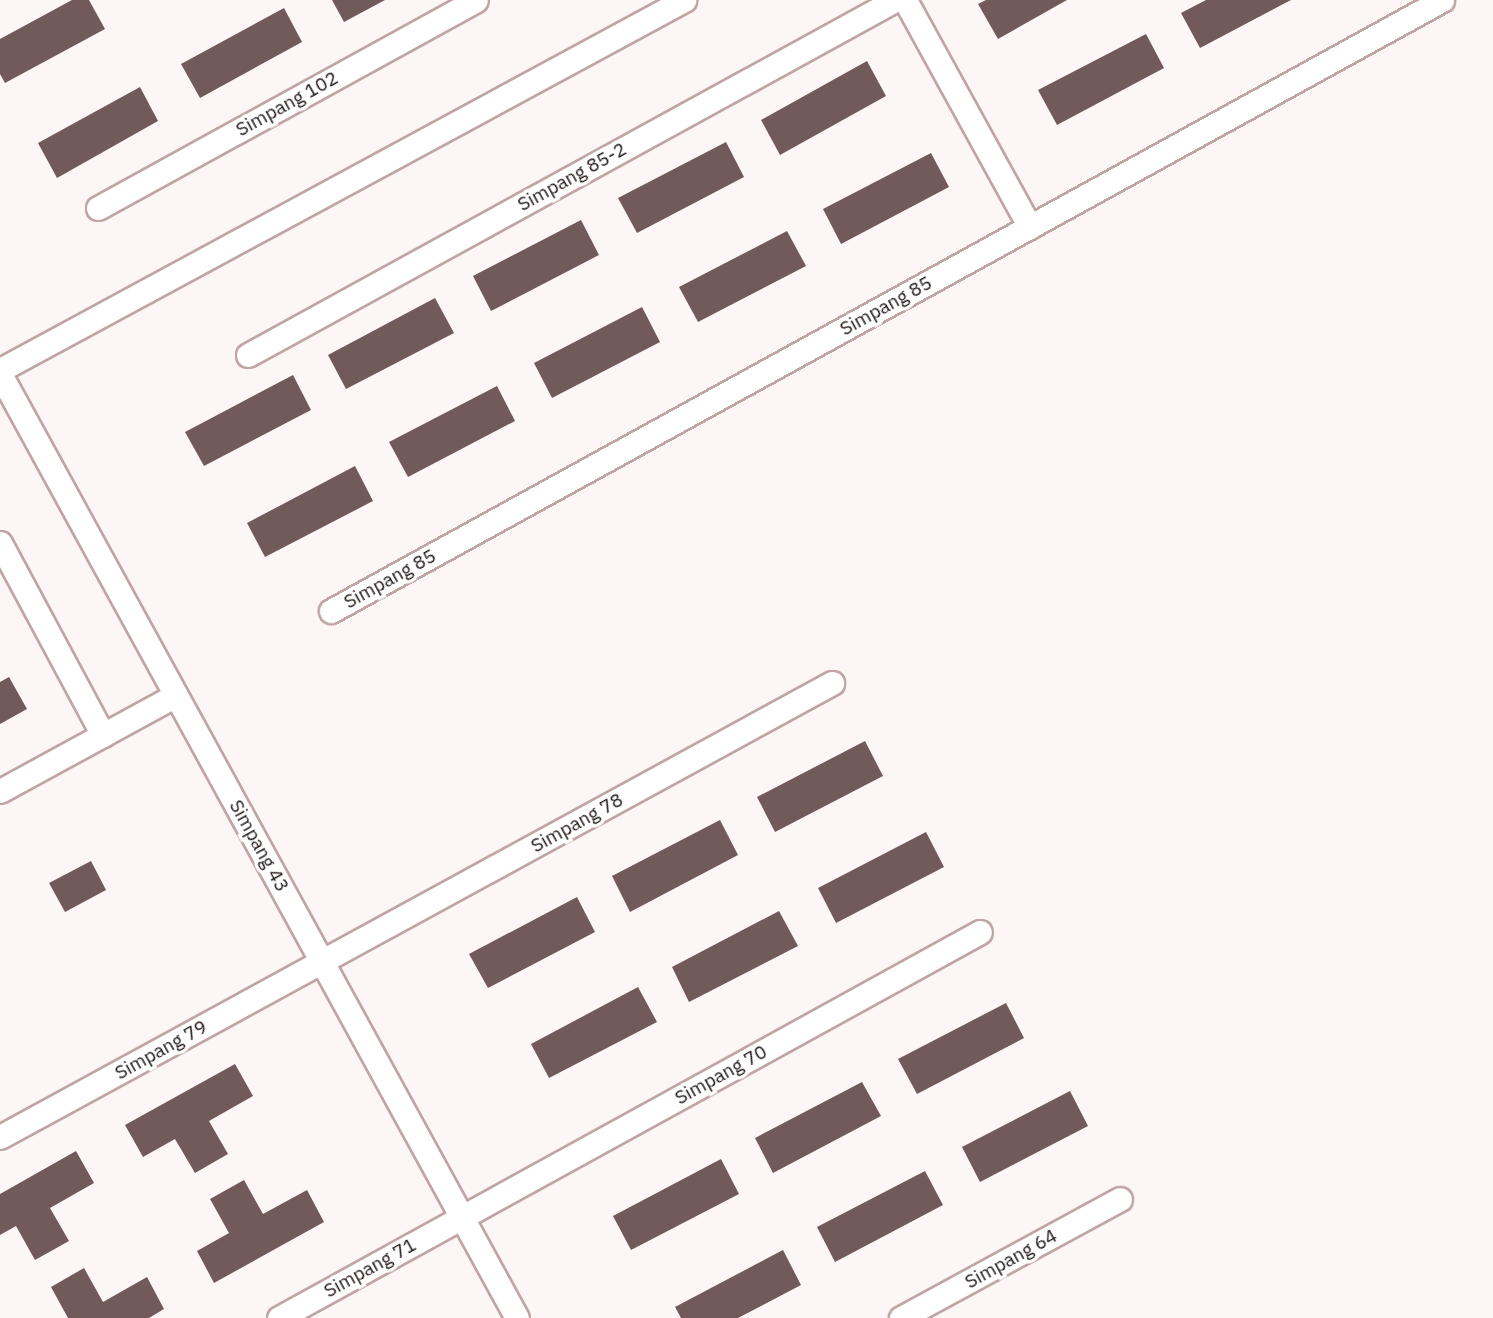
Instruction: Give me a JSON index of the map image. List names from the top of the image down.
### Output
{
  "streets": {
    "street": [
      "Simpang 102",
      "Simpang 85-2",
      "Simpang 85",
      "Simpang 78",
      "Simpang 43",
      "Simpang 79",
      "Simpang 70",
      "Simpang 64",
      "Simpang 71"
    ]
  },
  "crossings": [
    ["Simpang 78", "Simpang 43"],
    ["Simpang 78", "Simpang 79"],
    ["Simpang 43", "Simpang 79"],
    ["Simpang 43", "Simpang 70"],
    ["Simpang 43", "Simpang 71"],
    ["Simpang 70", "Simpang 71"]
  ]
}
